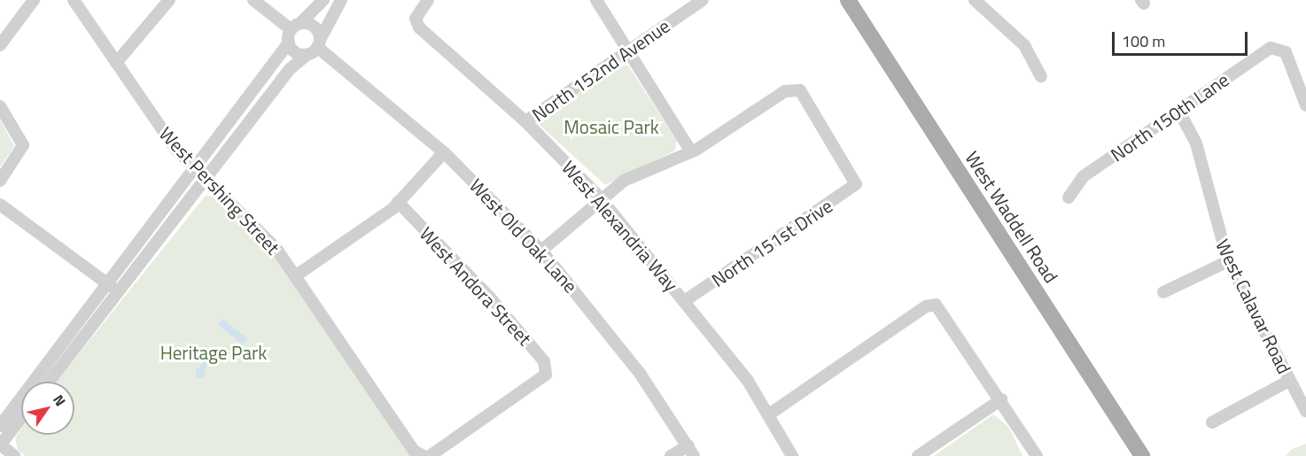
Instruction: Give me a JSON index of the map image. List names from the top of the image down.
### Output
{
  "streets": {
    "main road": ["West Waddell Road"],
    "street": [
      "North 152nd Avenue",
      "North 150th Lane",
      "West Pershing Street",
      "West Alexandria Way",
      "West Old Oak Lane",
      "North 151st Drive",
      "West Andora Street",
      "West Calavar Road"
    ]
  },
  "crossings": [
    ["North 152nd Avenue", "West Alexandria Way"],
    ["North 150th Lane", "West Calavar Road"],
    ["West Alexandria Way", "North 151st Drive"]
  ],
  "parks": ["Mosaic Park", "Heritage Park"],
  "scale_bar": "100 m",
  "north": "top right"
}
